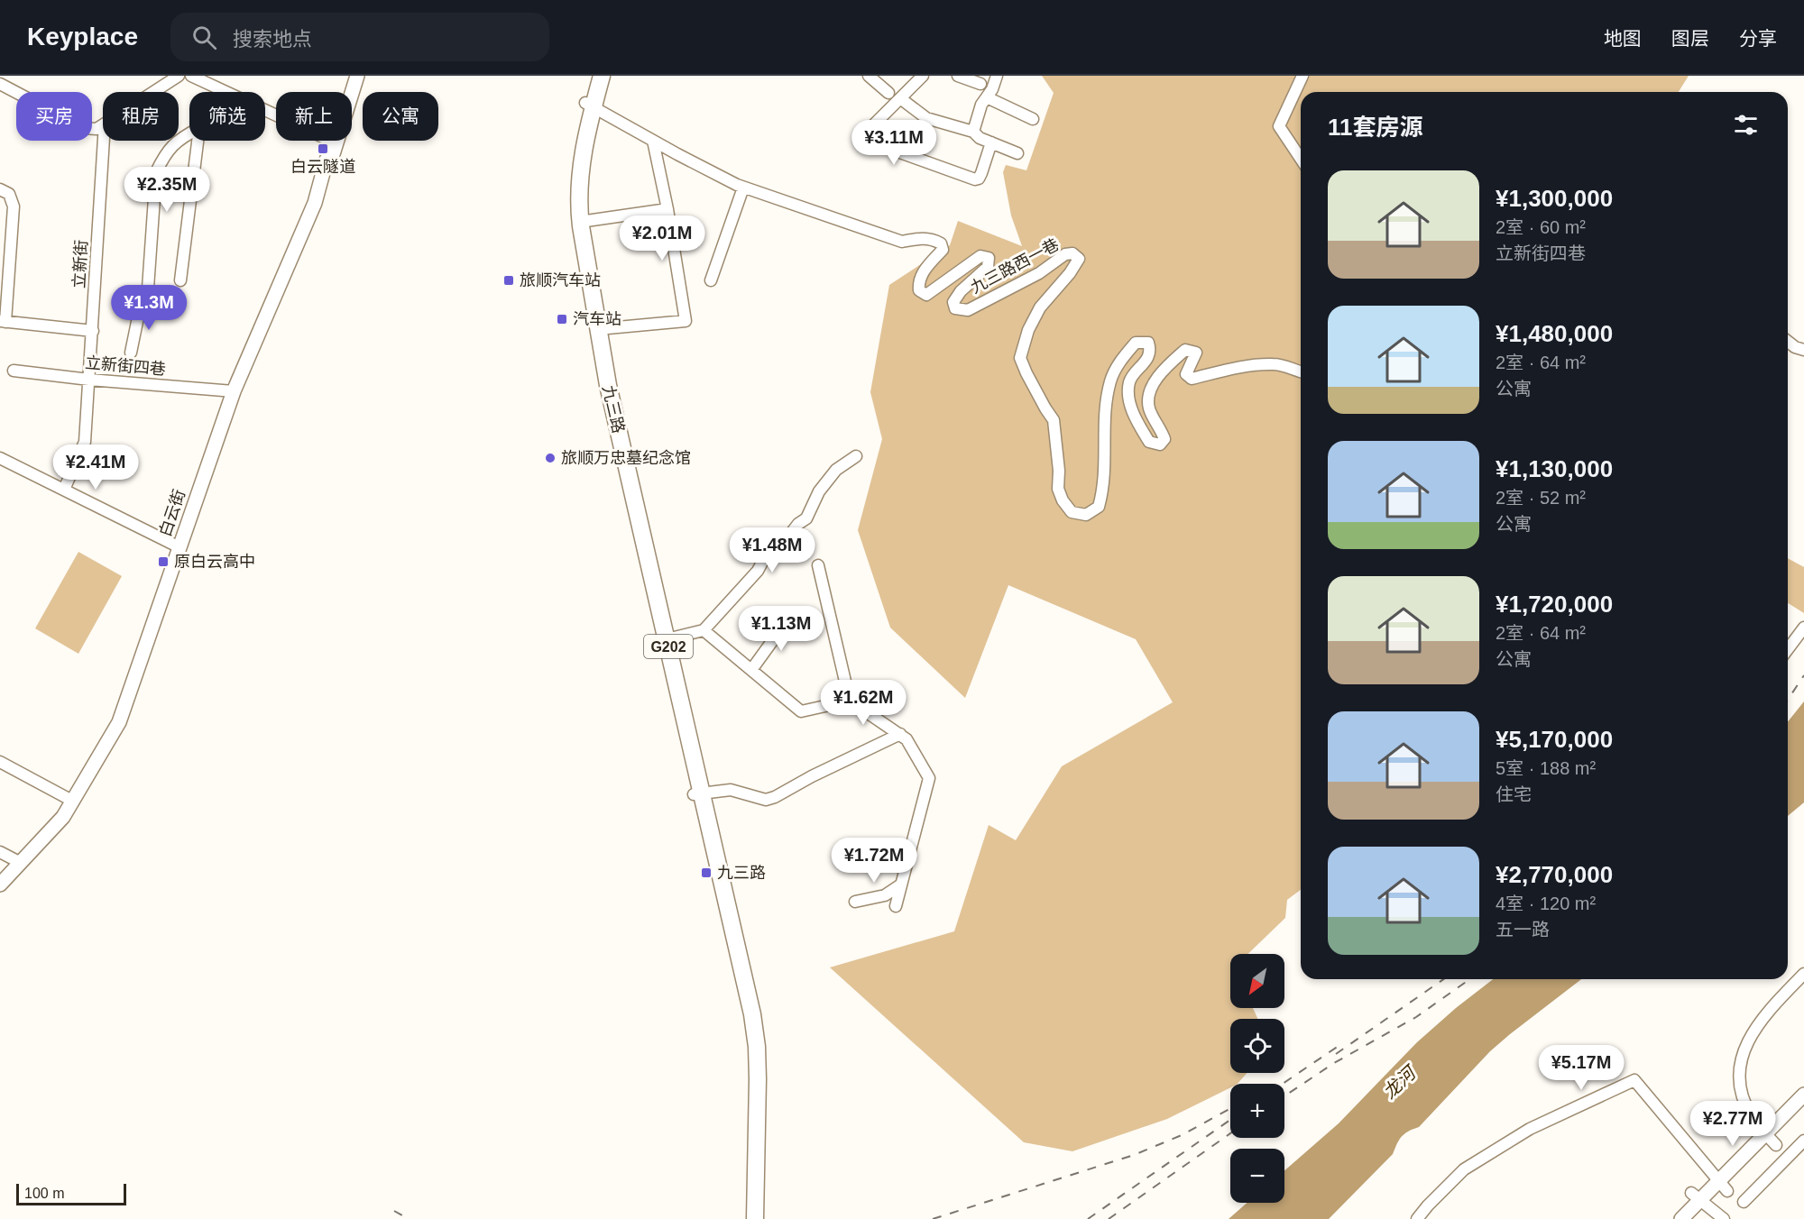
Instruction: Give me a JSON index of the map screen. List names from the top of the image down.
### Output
{
  "streets": {
    "highway": ["九三路", "G202"],
    "main road": ["白云街"],
    "street": ["立新街", "九三路西一巷", "立新街四巷"]
  },
  "crossings": [
    ["立新街", "立新街四巷"],
    ["九三路西一巷", "九三路"],
    ["立新街四巷", "白云街"]
  ],
  "water": ["龙河"],
  "places": {
    "transit": [
      "白云隧道",
      "旅顺汽车站",
      "汽车站",
      "原白云高中",
      "九三路"
    ],
    "other": ["旅顺万忠墓纪念馆"]
  },
  "scale_bar": "100 m",
  "north": "bottom left",
  "page": {
    "header": "Keyplace",
    "search": "搜索地点",
    "nav": ["地图", "图层", "分享"],
    "chip": [
      "买房",
      "租房",
      "筛选",
      "新上",
      "公寓"
    ],
    "heading": "11套房源",
    "price": [
      "¥3.11M",
      "¥2.35M",
      "¥2.01M",
      "¥1.3M",
      "¥2.41M",
      "¥1.48M",
      "¥1.13M",
      "¥1.62M",
      "¥1.72M",
      "¥5.17M",
      "¥2.77M"
    ],
    "list": [
      {
        "name": "¥1,300,000",
        "note": "2室 · 60 m² · 立新街四巷"
      },
      {
        "name": "¥1,480,000",
        "note": "2室 · 64 m² · 公寓"
      },
      {
        "name": "¥1,130,000",
        "note": "2室 · 52 m² · 公寓"
      },
      {
        "name": "¥1,720,000",
        "note": "2室 · 64 m² · 公寓"
      },
      {
        "name": "¥5,170,000",
        "note": "5室 · 188 m² · 住宅"
      },
      {
        "name": "¥2,770,000",
        "note": "4室 · 120 m² · 五一路"
      }
    ],
    "map_buttons": ["+", "−"],
    "scale": "100 m"
  }
}
